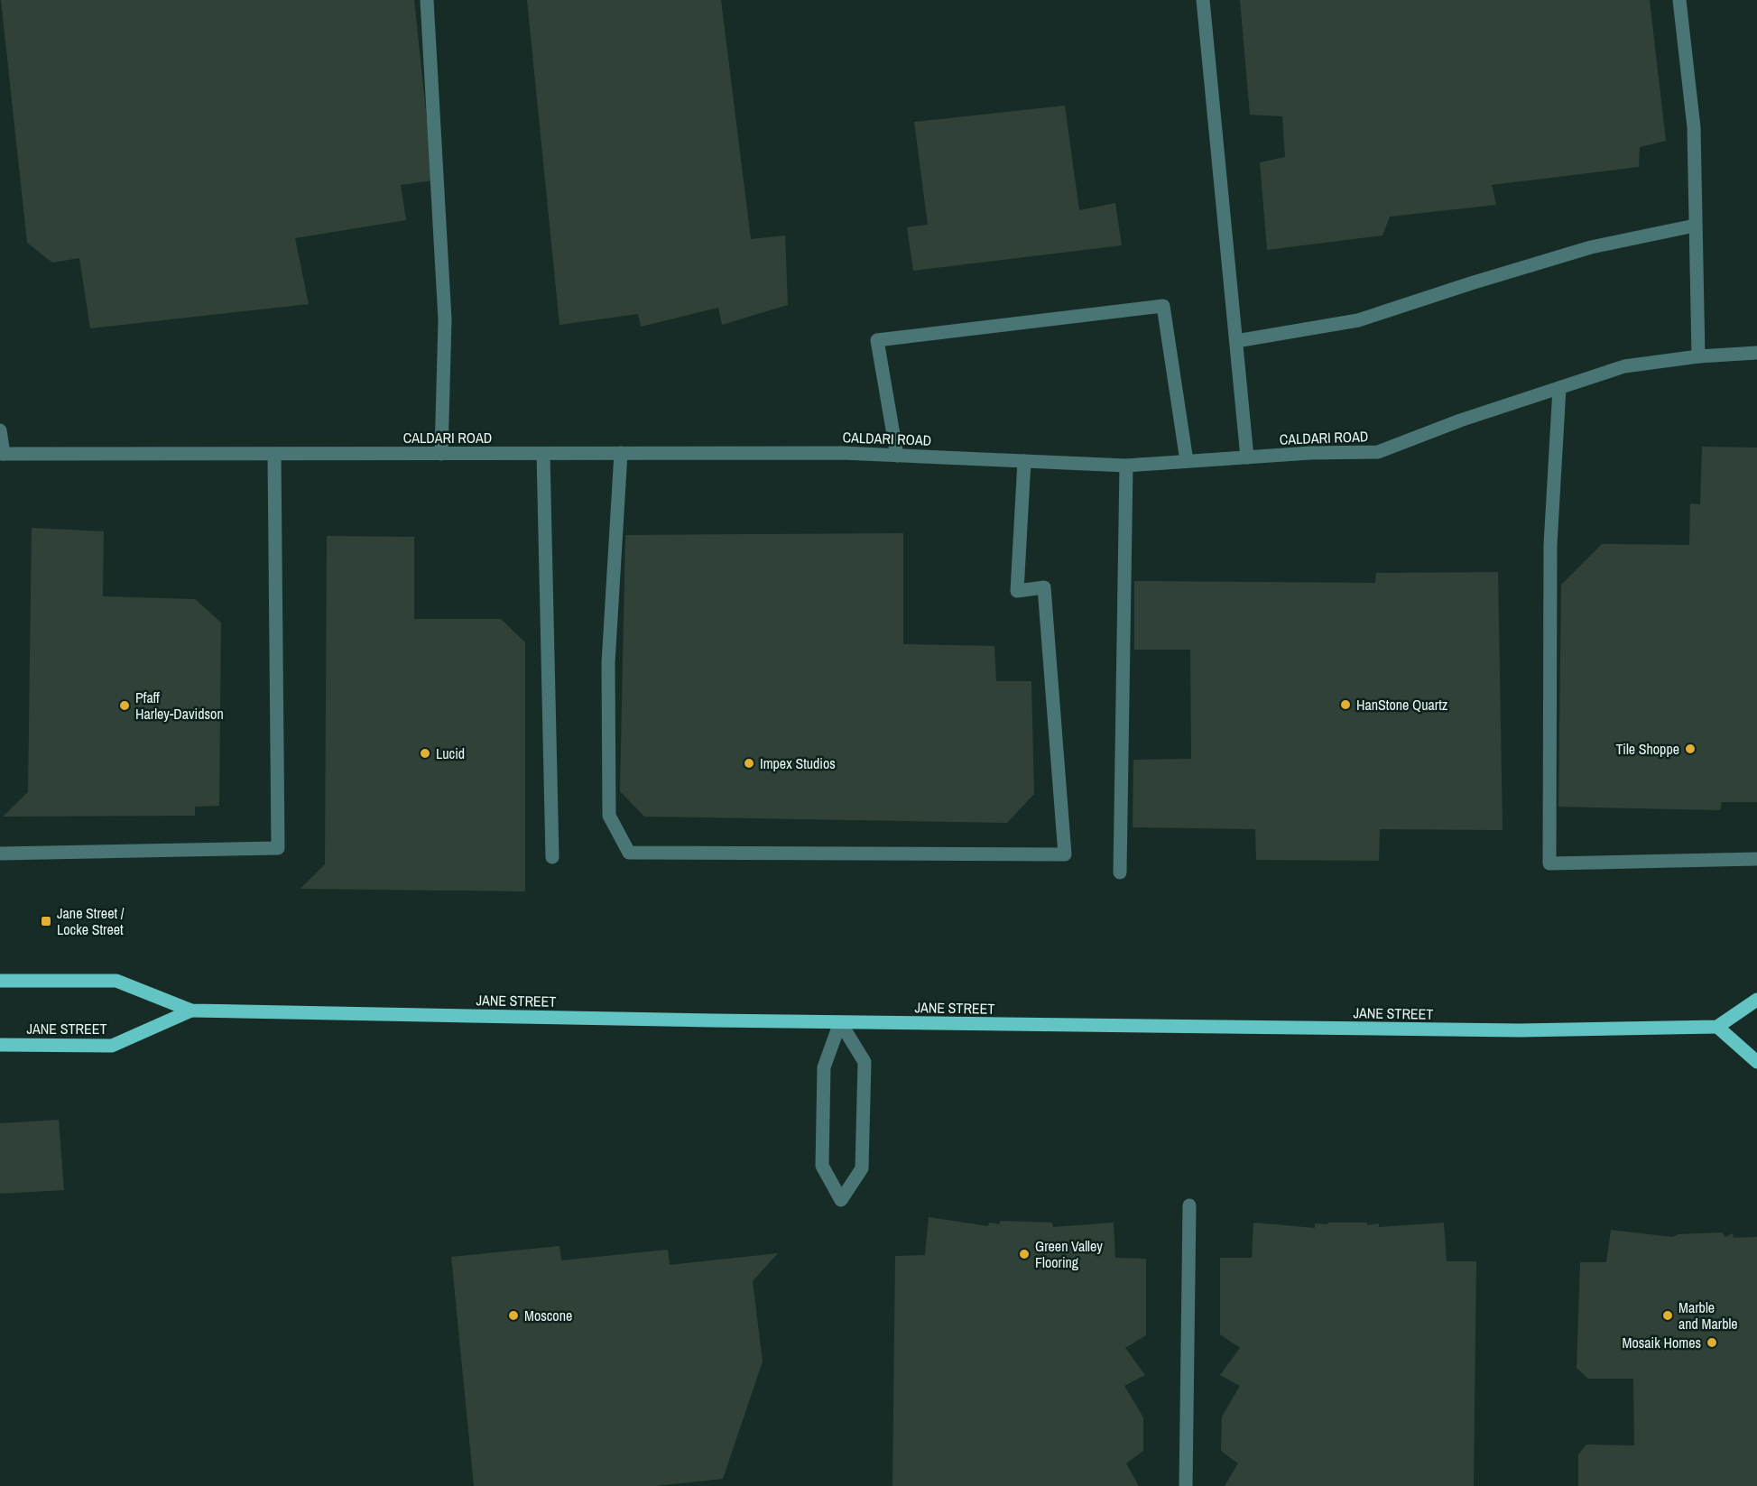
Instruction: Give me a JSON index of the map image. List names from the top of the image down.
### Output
{
  "streets": {
    "main road": ["JANE STREET"],
    "street": ["CALDARI ROAD"]
  },
  "places": {
    "other": [
      "HanStone Quartz",
      "Pfaff Harley-Davidson",
      "Tile Shoppe",
      "Lucid",
      "Impex Studios",
      "Green Valley Flooring",
      "Moscone",
      "Marble and Marble",
      "Mosaik Homes"
    ],
    "transit": ["Jane Street / Locke Street"]
  }
}
